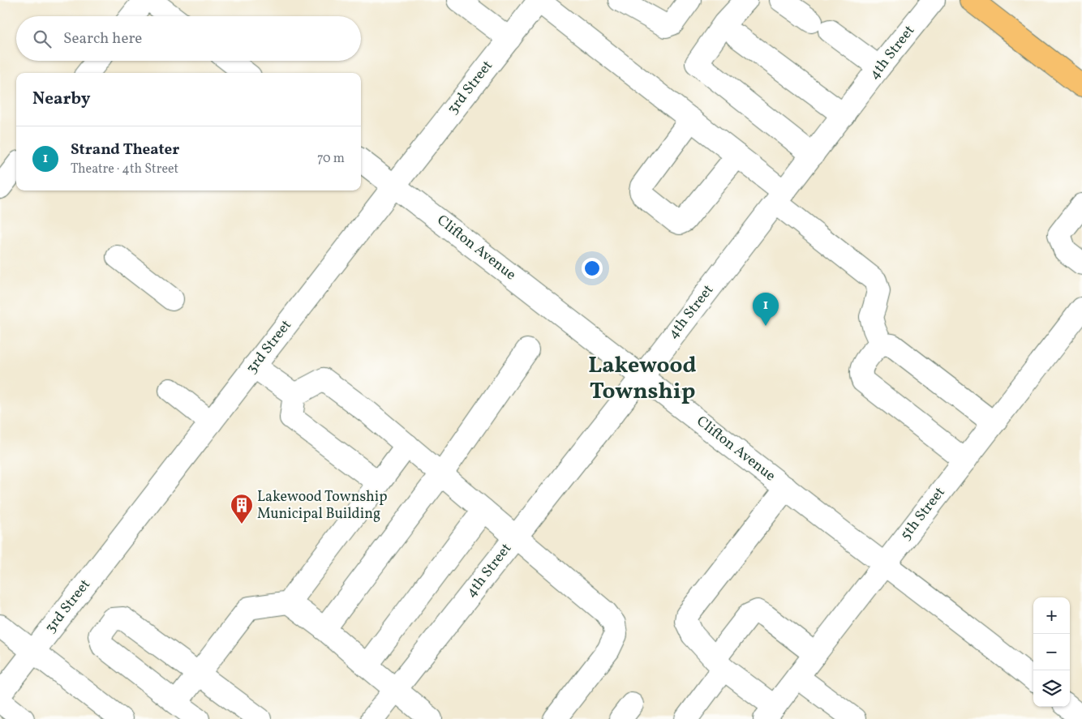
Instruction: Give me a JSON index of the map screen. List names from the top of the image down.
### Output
{
  "streets": {
    "street": [
      "4th Street",
      "3rd Street",
      "Clifton Avenue",
      "5th Street"
    ]
  },
  "crossings": [
    ["4th Street", "Clifton Avenue"],
    ["3rd Street", "Clifton Avenue"],
    ["Clifton Avenue", "5th Street"]
  ],
  "districts": ["Lakewood Township"],
  "places": {
    "building": ["Lakewood Township Municipal Building"]
  },
  "page": {
    "search": "Search here",
    "heading": "Nearby",
    "list": [
      {
        "mark": "1",
        "name": "Strand Theater",
        "note": "Theatre · 4th Street",
        "value": "70 m"
      }
    ],
    "pins": "1",
    "map_buttons": ["+", "−"]
  }
}
